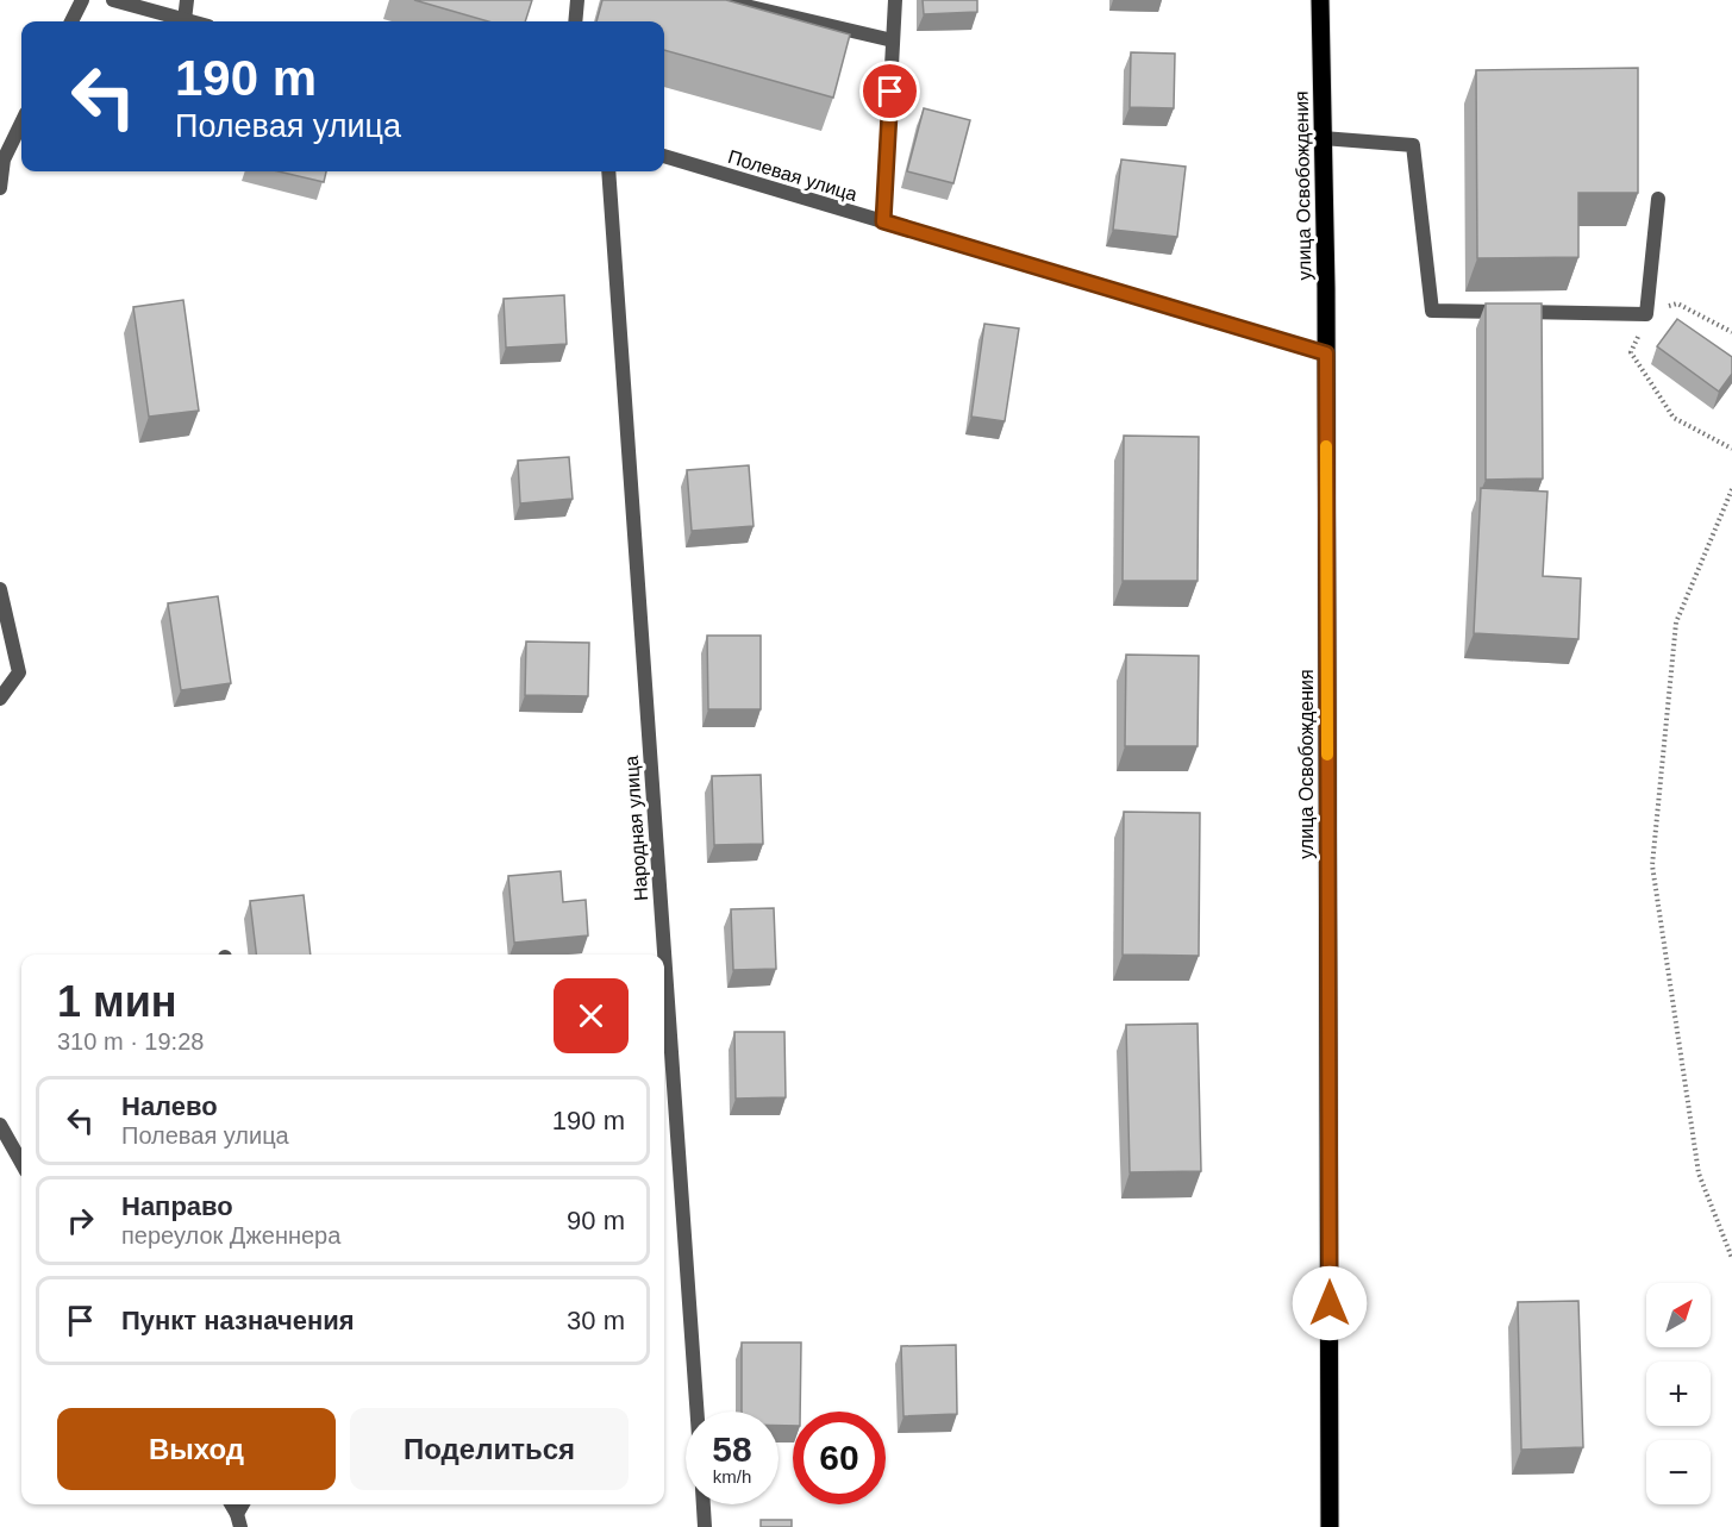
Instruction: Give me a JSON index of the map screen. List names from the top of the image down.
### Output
{
  "streets": {
    "main road": ["улица Освобождения"],
    "street": ["Полевая улица", "Народная улица"]
  },
  "crossings": [
    ["Полевая улица", "улица Освобождения"]
  ],
  "north": "top right",
  "page": {
    "turn": ["190 m", "Полевая улица"],
    "heading": ["1 мин", "310 m · 19:28"],
    "list": [
      {
        "name": "Налево",
        "note": "Полевая улица",
        "value": "190 m"
      },
      {
        "name": "Направо",
        "note": "переулок Дженнера",
        "value": "90 m"
      },
      {
        "name": "Пункт назначения",
        "value": "30 m"
      }
    ],
    "map_buttons": ["+", "−"],
    "buttons": ["Выход", "Поделиться"],
    "speed": "58 km/h",
    "limit": "60"
  }
}
